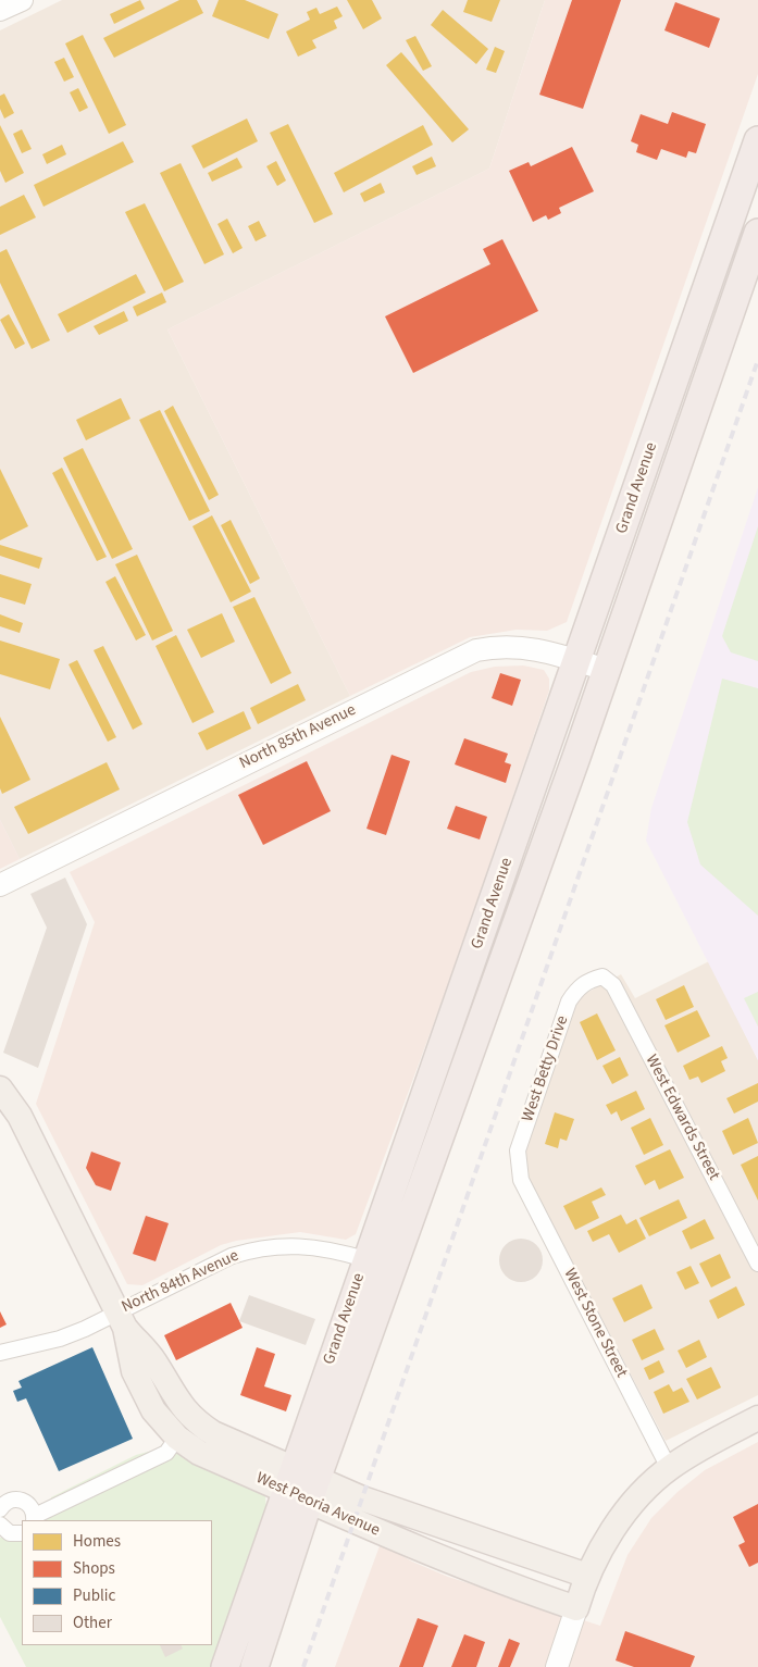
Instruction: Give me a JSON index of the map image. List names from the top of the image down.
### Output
{
  "streets": {
    "highway": ["Grand Avenue"],
    "main road": ["West Peoria Avenue"],
    "street": [
      "North 85th Avenue",
      "West Betty Drive",
      "West Edwards Street",
      "North 84th Avenue",
      "West Stone Street"
    ]
  },
  "crossings": [
    ["Grand Avenue", "North 85th Avenue"],
    ["Grand Avenue", "North 84th Avenue"],
    ["Grand Avenue", "West Peoria Avenue"],
    ["West Betty Drive", "West Edwards Street"],
    ["West Betty Drive", "West Stone Street"],
    ["North 84th Avenue", "West Peoria Avenue"]
  ],
  "legend": [
    "Homes",
    "Shops",
    "Public",
    "Other"
  ]
}
